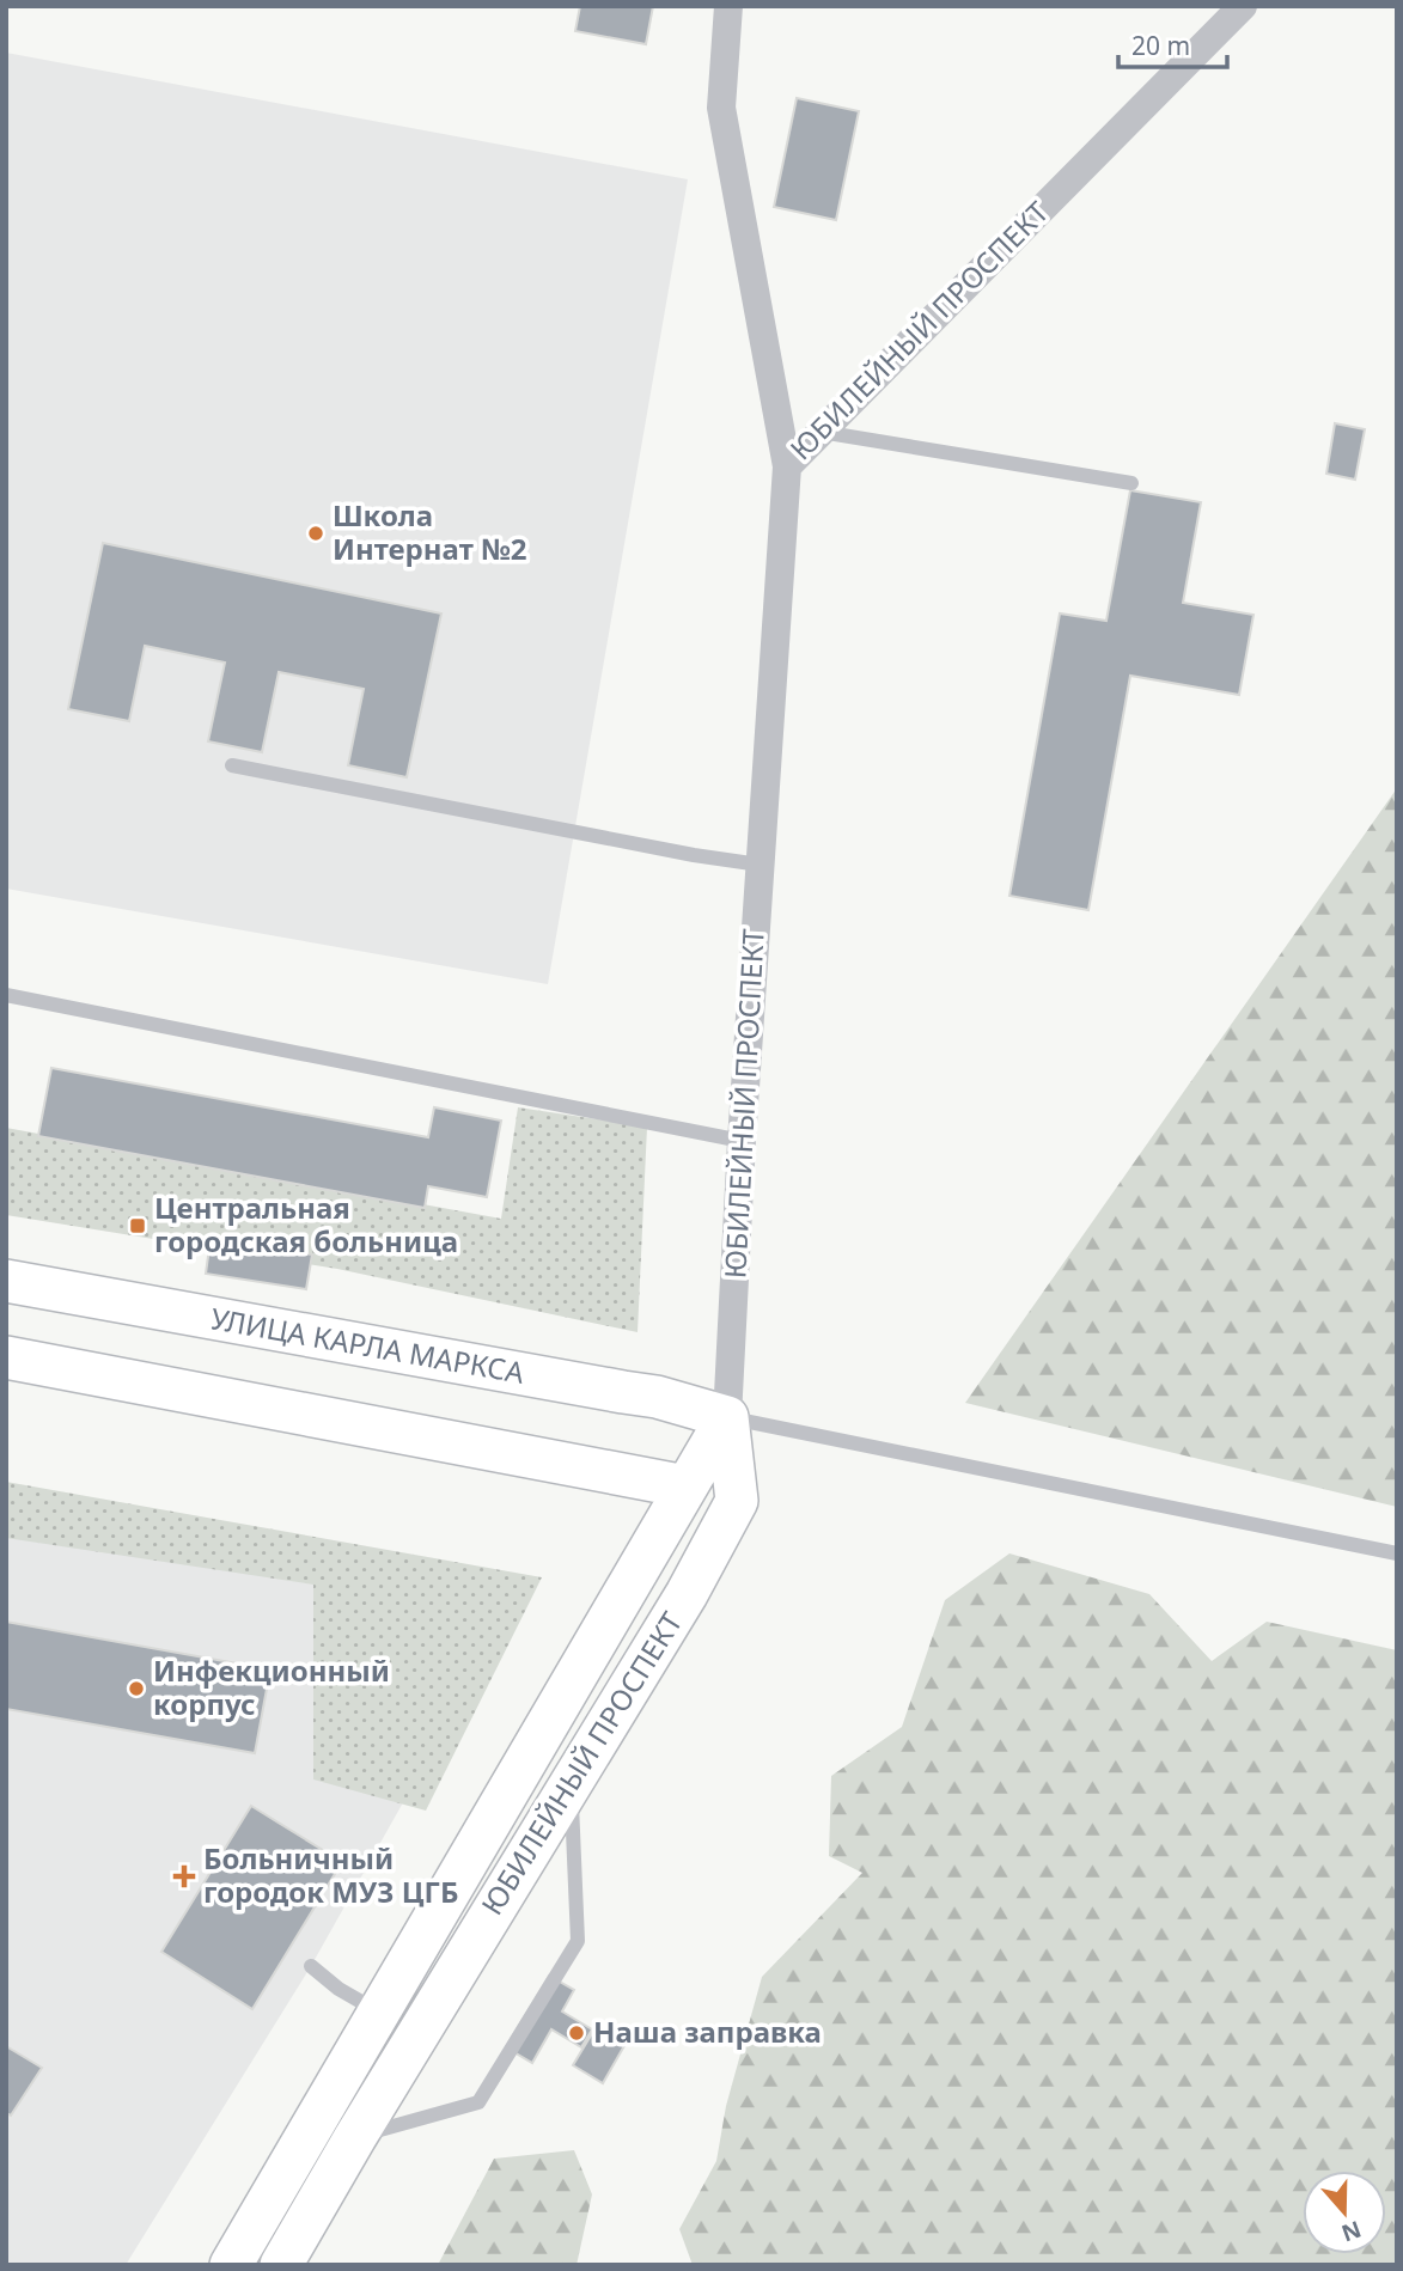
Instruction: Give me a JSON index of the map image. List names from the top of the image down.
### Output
{
  "streets": {
    "main road": ["ЮБИЛЕЙНЫЙ ПРОСПЕКТ", "УЛИЦА КАРЛА МАРКСА"]
  },
  "crossings": [
    ["ЮБИЛЕЙНЫЙ ПРОСПЕКТ", "УЛИЦА КАРЛА МАРКСА"]
  ],
  "places": {
    "other": ["Школа Интернат №2", "Инфекционный корпус", "Наша заправка"],
    "transit": ["Центральная городская больница"],
    "health": ["Больничный городок МУЗ ЦГБ"]
  },
  "scale_bar": "20 m",
  "north": "bottom"
}
